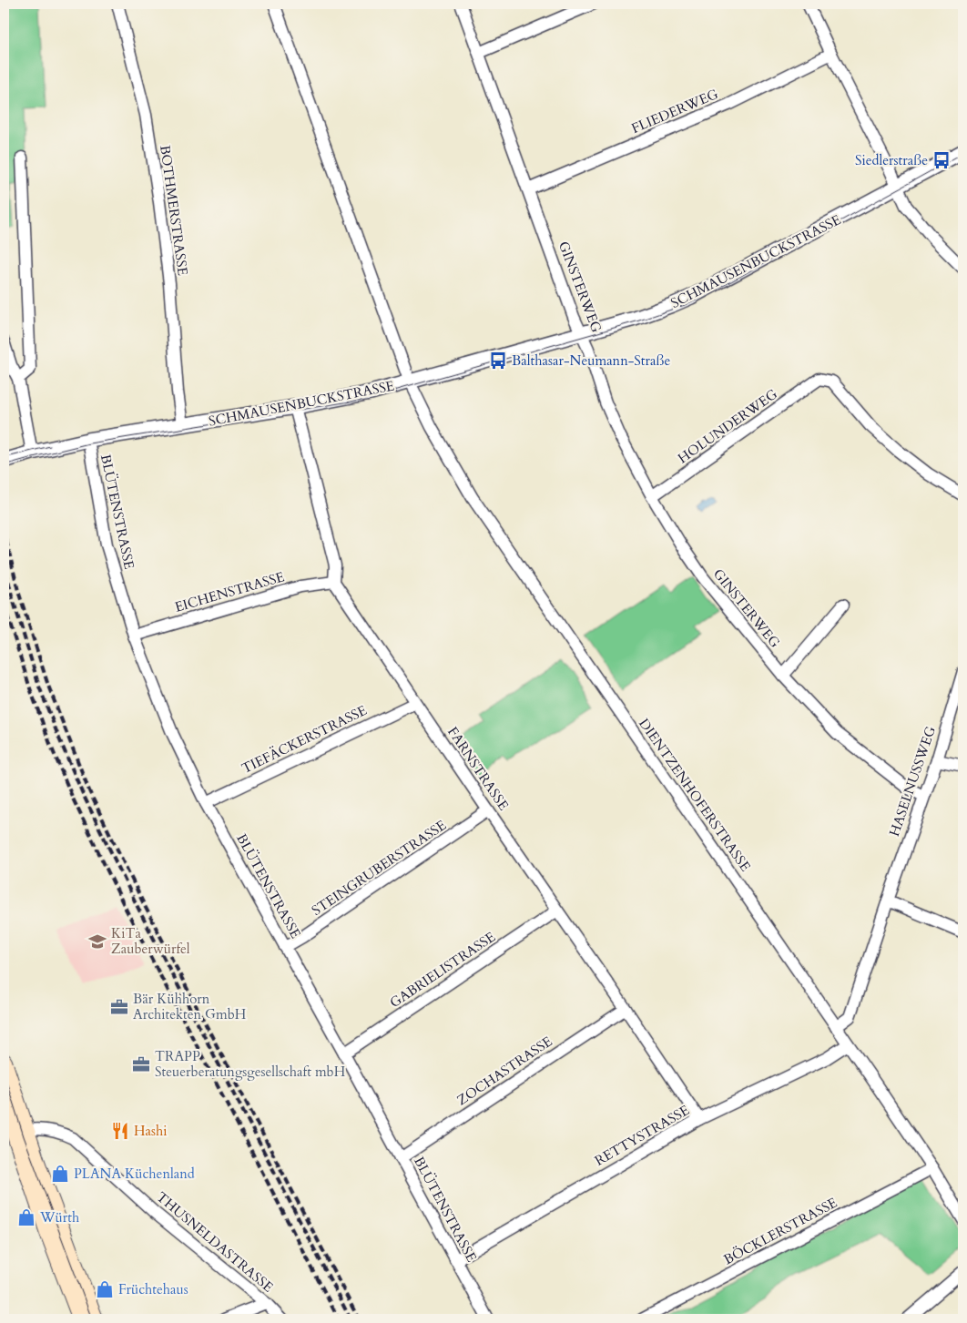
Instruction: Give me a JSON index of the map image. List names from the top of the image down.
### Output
{
  "streets": {
    "street": [
      "FLIEDERWEG",
      "BOTHMERSTRASSE",
      "SCHMAUSENBUCKSTRASSE",
      "GINSTERWEG",
      "HOLUNDERWEG",
      "BLÜTENSTRASSE",
      "EICHENSTRASSE",
      "TIEFÄCKERSTRASSE",
      "FARNSTRASSE",
      "HASELNUSSWEG",
      "DIENTZENHOFERSTRASSE",
      "STEINGRUBERSTRASSE",
      "GABRIELISTRASSE",
      "ZOCHASTRASSE",
      "RETTYSTRASSE",
      "BÖCKLERSTRASSE",
      "THUSNELDASTRASSE"
    ]
  },
  "crossings": [
    ["FLIEDERWEG", "GINSTERWEG"],
    ["BOTHMERSTRASSE", "SCHMAUSENBUCKSTRASSE"],
    ["SCHMAUSENBUCKSTRASSE", "GINSTERWEG"],
    ["SCHMAUSENBUCKSTRASSE", "BLÜTENSTRASSE"],
    ["SCHMAUSENBUCKSTRASSE", "DIENTZENHOFERSTRASSE"],
    ["GINSTERWEG", "HOLUNDERWEG"],
    ["GINSTERWEG", "HASELNUSSWEG"],
    ["BLÜTENSTRASSE", "EICHENSTRASSE"],
    ["BLÜTENSTRASSE", "TIEFÄCKERSTRASSE"],
    ["BLÜTENSTRASSE", "STEINGRUBERSTRASSE"],
    ["BLÜTENSTRASSE", "GABRIELISTRASSE"],
    ["BLÜTENSTRASSE", "ZOCHASTRASSE"],
    ["BLÜTENSTRASSE", "RETTYSTRASSE"],
    ["EICHENSTRASSE", "FARNSTRASSE"],
    ["TIEFÄCKERSTRASSE", "FARNSTRASSE"],
    ["FARNSTRASSE", "STEINGRUBERSTRASSE"],
    ["FARNSTRASSE", "GABRIELISTRASSE"],
    ["FARNSTRASSE", "ZOCHASTRASSE"],
    ["FARNSTRASSE", "RETTYSTRASSE"],
    ["HASELNUSSWEG", "DIENTZENHOFERSTRASSE"],
    ["DIENTZENHOFERSTRASSE", "RETTYSTRASSE"],
    ["DIENTZENHOFERSTRASSE", "BÖCKLERSTRASSE"]
  ],
  "places": {
    "bus stop": ["Siedlerstraße", "Balthasar-Neumann-Straße"],
    "school or university": ["KiTa Zauberwürfel"],
    "office": ["Bär Kühhorn Architekten GmbH", "TRAPP Steuerberatungsgesellschaft mbH"],
    "restaurant": ["Hashi"],
    "shop": ["PLANA Küchenland", "Würth", "Früchtehaus"]
  }
}
